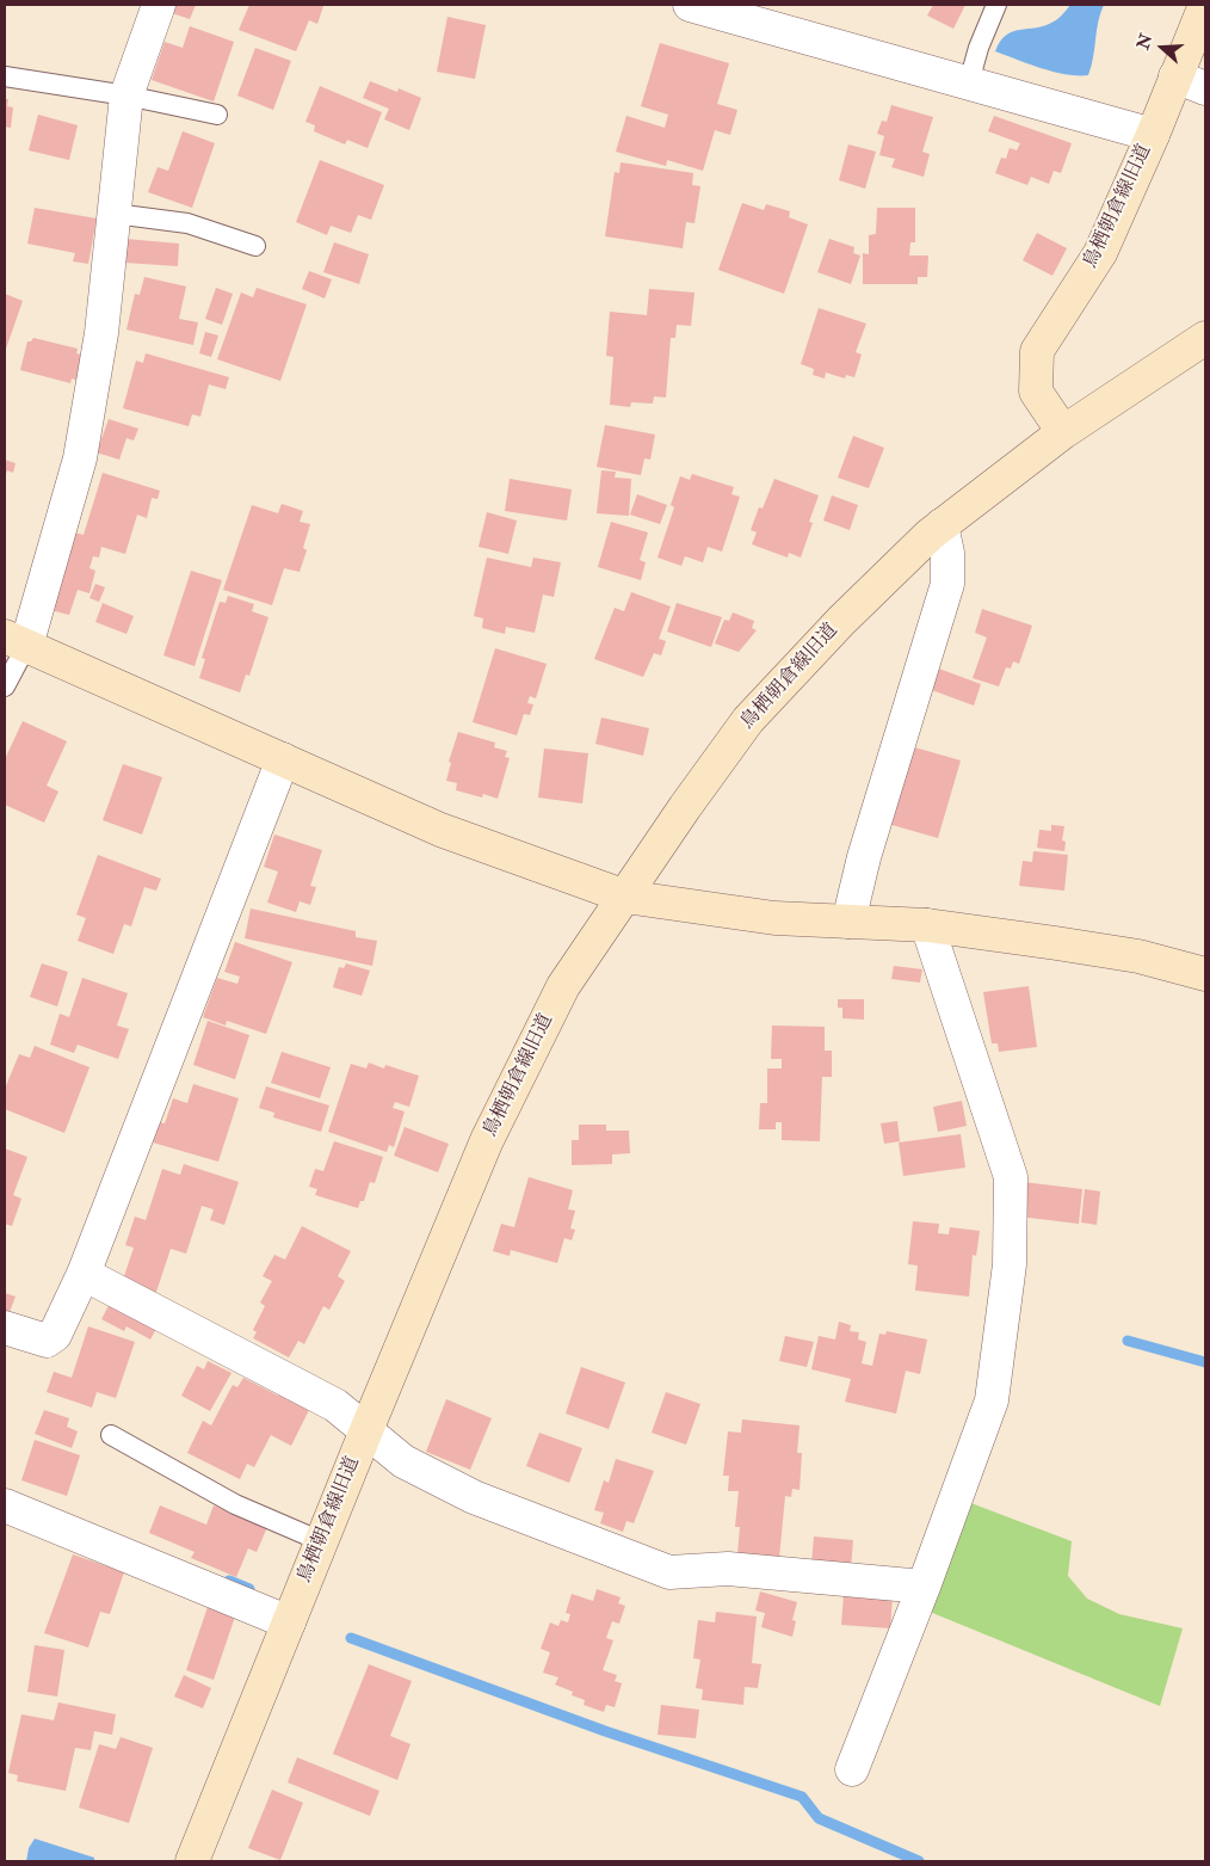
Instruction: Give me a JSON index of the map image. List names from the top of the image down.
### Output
{
  "streets": {
    "street": ["鳥栖朝倉線旧道"]
  },
  "north": "left"
}
